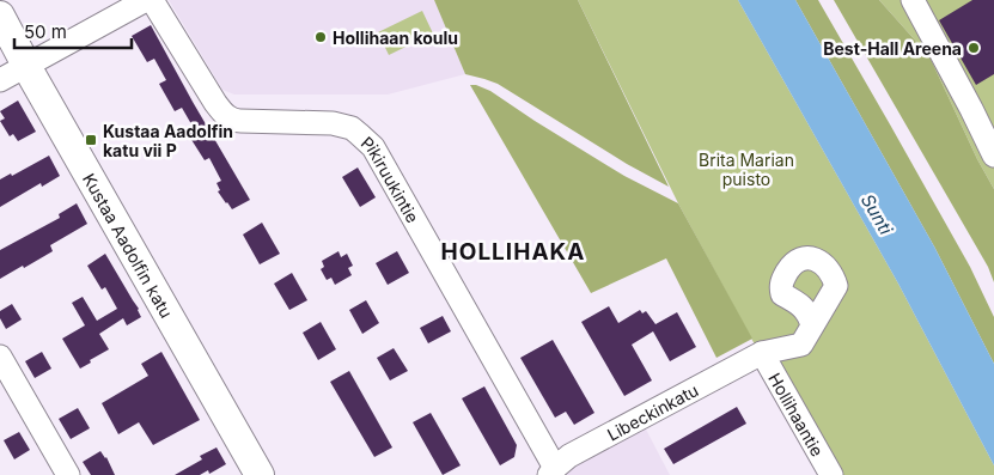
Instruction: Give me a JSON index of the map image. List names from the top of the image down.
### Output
{
  "streets": {
    "main road": ["Kustaa Aadolfin katu"],
    "street": ["Pikiruukintie", "Libeckinkatu", "Hollihaantie"]
  },
  "crossings": [
    ["Pikiruukintie", "Libeckinkatu"],
    ["Libeckinkatu", "Hollihaantie"]
  ],
  "districts": ["HOLLIHAKA"],
  "water": ["Sunti"],
  "parks": ["Brita Marian puisto"],
  "places": {
    "other": ["Hollihaan koulu", "Best‑Hall Areena"],
    "transit": ["Kustaa Aadolfin katu vii P"]
  },
  "scale_bar": "50 m"
}
